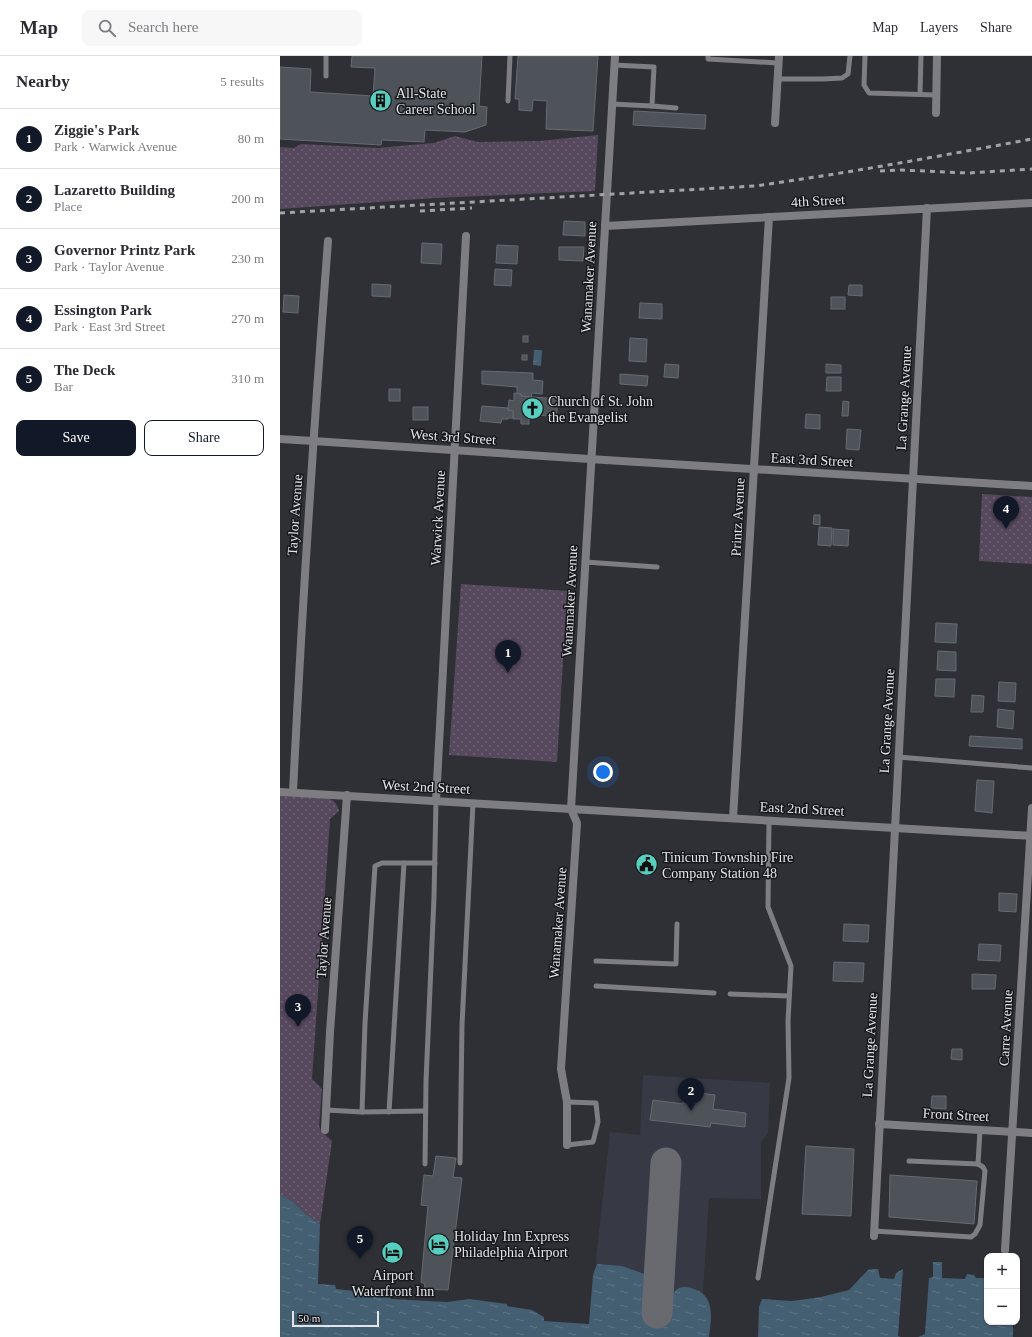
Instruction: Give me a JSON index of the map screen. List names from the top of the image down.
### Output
{
  "streets": {
    "street": [
      "4th Street",
      "Wanamaker Avenue",
      "La Grange Avenue",
      "West 3rd Street",
      "East 3rd Street",
      "Taylor Avenue",
      "Printz Avenue",
      "Warwick Avenue",
      "West 2nd Street",
      "East 2nd Street",
      "Carre Avenue",
      "Front Street"
    ]
  },
  "crossings": [
    ["4th Street", "Wanamaker Avenue"],
    ["4th Street", "La Grange Avenue"],
    ["4th Street", "Printz Avenue"],
    ["Wanamaker Avenue", "West 3rd Street"],
    ["Wanamaker Avenue", "East 3rd Street"],
    ["Wanamaker Avenue", "West 2nd Street"],
    ["Wanamaker Avenue", "East 2nd Street"],
    ["La Grange Avenue", "East 3rd Street"],
    ["La Grange Avenue", "East 2nd Street"],
    ["La Grange Avenue", "Front Street"],
    ["West 3rd Street", "East 3rd Street"],
    ["West 3rd Street", "Taylor Avenue"],
    ["West 3rd Street", "Warwick Avenue"],
    ["East 3rd Street", "Printz Avenue"],
    ["Taylor Avenue", "West 2nd Street"],
    ["Printz Avenue", "East 2nd Street"],
    ["Warwick Avenue", "West 2nd Street"],
    ["West 2nd Street", "East 2nd Street"],
    ["East 2nd Street", "Carre Avenue"],
    ["Carre Avenue", "Front Street"]
  ],
  "places": {
    "building": ["All-State Career School"],
    "church": ["Church of St. John the Evangelist"],
    "public building": ["Tinicum Township Fire Company Station 48"],
    "hotel": ["Holiday Inn Express Philadelphia Airport", "Airport Waterfront Inn"]
  },
  "scale_bar": "50 m",
  "page": {
    "header": "Map",
    "search": "Search here",
    "nav": ["Map", "Layers", "Share"],
    "heading": ["Nearby", "5 results"],
    "list": [
      {
        "mark": "1",
        "name": "Ziggie's Park",
        "note": "Park · Warwick Avenue",
        "value": "80 m"
      },
      {
        "mark": "2",
        "name": "Lazaretto Building",
        "note": "Place",
        "value": "200 m"
      },
      {
        "mark": "3",
        "name": "Governor Printz Park",
        "note": "Park · Taylor Avenue",
        "value": "230 m"
      },
      {
        "mark": "4",
        "name": "Essington Park",
        "note": "Park · East 3rd Street",
        "value": "270 m"
      },
      {
        "mark": "5",
        "name": "The Deck",
        "note": "Bar",
        "value": "310 m"
      }
    ],
    "buttons": ["Save", "Share"],
    "pins": [
      "4",
      "1",
      "3",
      "2",
      "5"
    ],
    "map_buttons": ["+", "−"],
    "scale": "50 m"
  }
}
